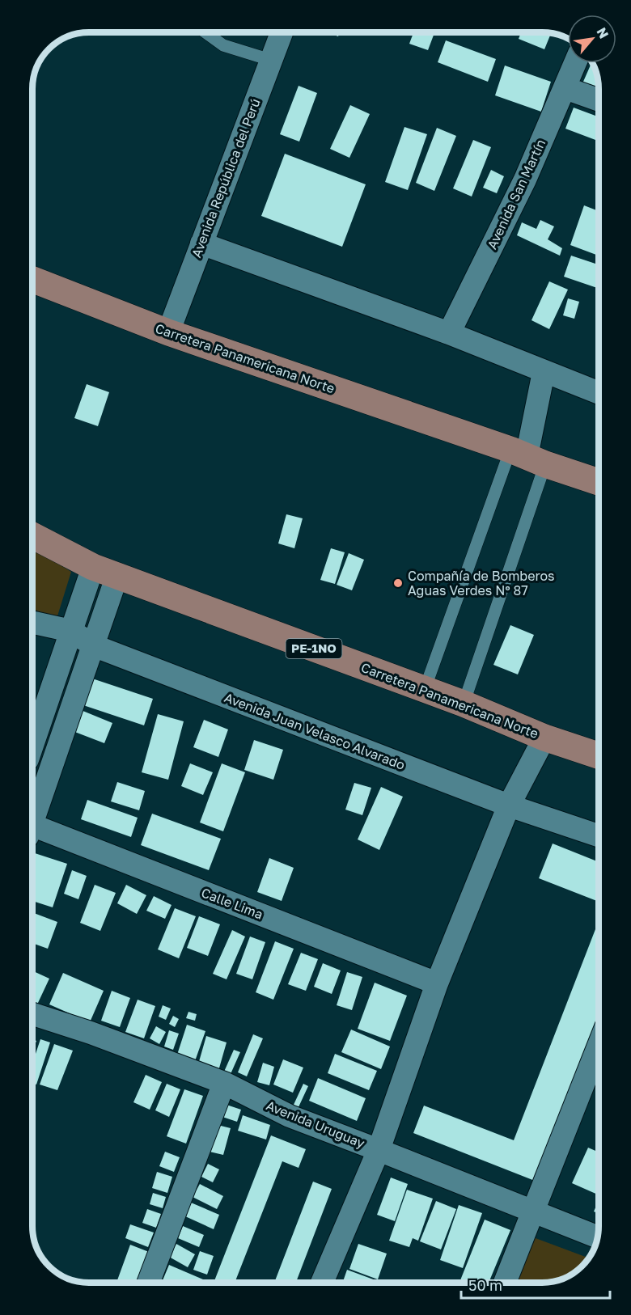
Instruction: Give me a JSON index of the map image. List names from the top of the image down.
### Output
{
  "streets": {
    "main road": ["Carretera Panamericana Norte", "PE-1NO"],
    "street": [
      "Avenida República del Perú",
      "Avenida San Martín",
      "Avenida Juan Velasco Alvarado",
      "Calle Lima",
      "Avenida Uruguay"
    ]
  },
  "crossings": [
    ["Avenida República del Perú", "Carretera Panamericana Norte"]
  ],
  "places": ["Compañía de Bomberos Aguas Verdes Nº 87"],
  "scale_bar": "50 m",
  "north": "top right"
}
